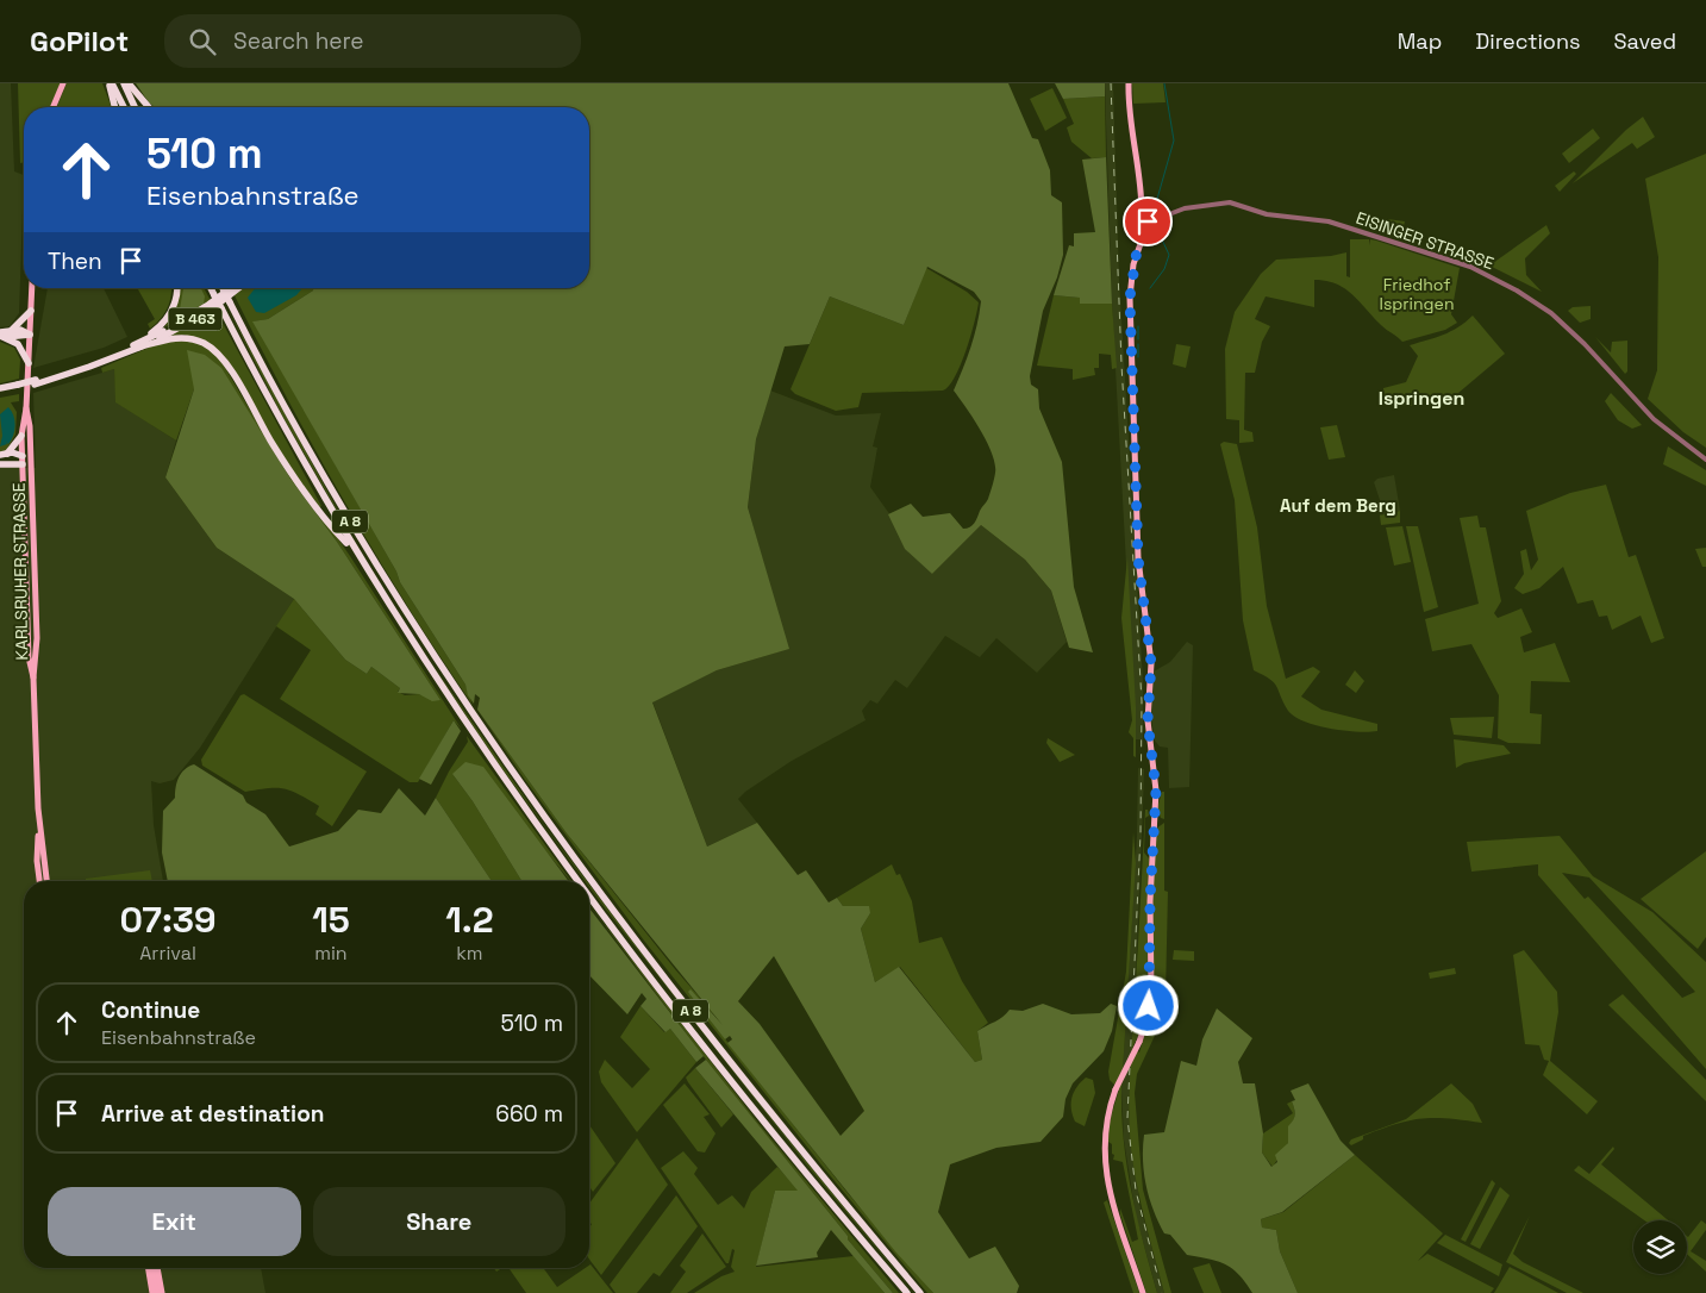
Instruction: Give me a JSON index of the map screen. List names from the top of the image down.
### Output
{
  "streets": {
    "highway": ["B 463", "A 8"],
    "main road": ["KARLSRUHER STRASSE"],
    "street": ["EISINGER STRASSE"]
  },
  "districts": ["Ispringen", "Auf dem Berg"],
  "parks": ["Friedhof Ispringen"],
  "page": {
    "header": "GoPilot",
    "search": "Search here",
    "nav": ["Map", "Directions", "Saved"],
    "turn": ["510 m", "Eisenbahnstraße"],
    "then": "Then",
    "eta": [
      "07:39",
      "Arrival",
      "15",
      "min",
      "1.2",
      "km"
    ],
    "list": [
      {
        "name": "Continue",
        "note": "Eisenbahnstraße",
        "value": "510 m"
      },
      {
        "name": "Arrive at destination",
        "value": "660 m"
      }
    ],
    "buttons": ["Exit", "Share"]
  }
}
